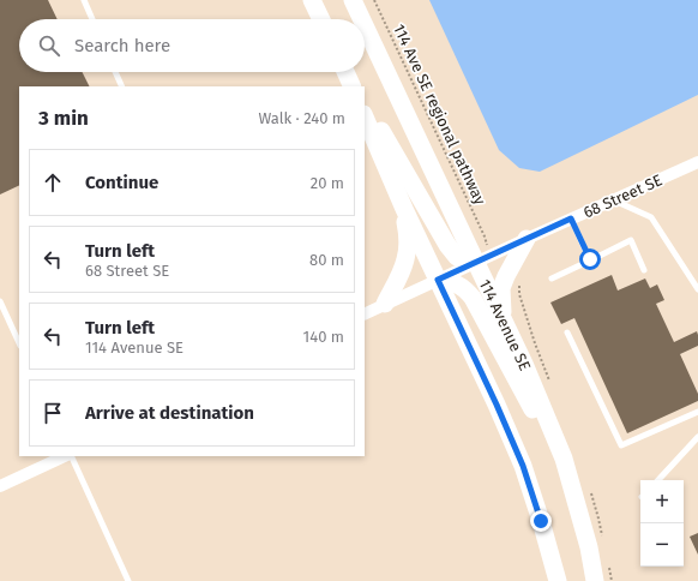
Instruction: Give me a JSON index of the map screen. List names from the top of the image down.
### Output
{
  "streets": {
    "main road": ["114 Avenue SE"],
    "street": ["68 Street SE"],
    "path": ["114 Ave SE regional pathway"]
  },
  "crossings": [
    ["68 Street SE", "114 Avenue SE"]
  ],
  "page": {
    "search": "Search here",
    "heading": ["3 min", "Walk · 240 m"],
    "list": [
      ["Continue", "20 m"],
      ["Turn left", "68 Street SE", "80 m"],
      ["Turn left", "114 Avenue SE", "140 m"],
      "Arrive at destination"
    ],
    "map_buttons": ["+", "−"]
  }
}
